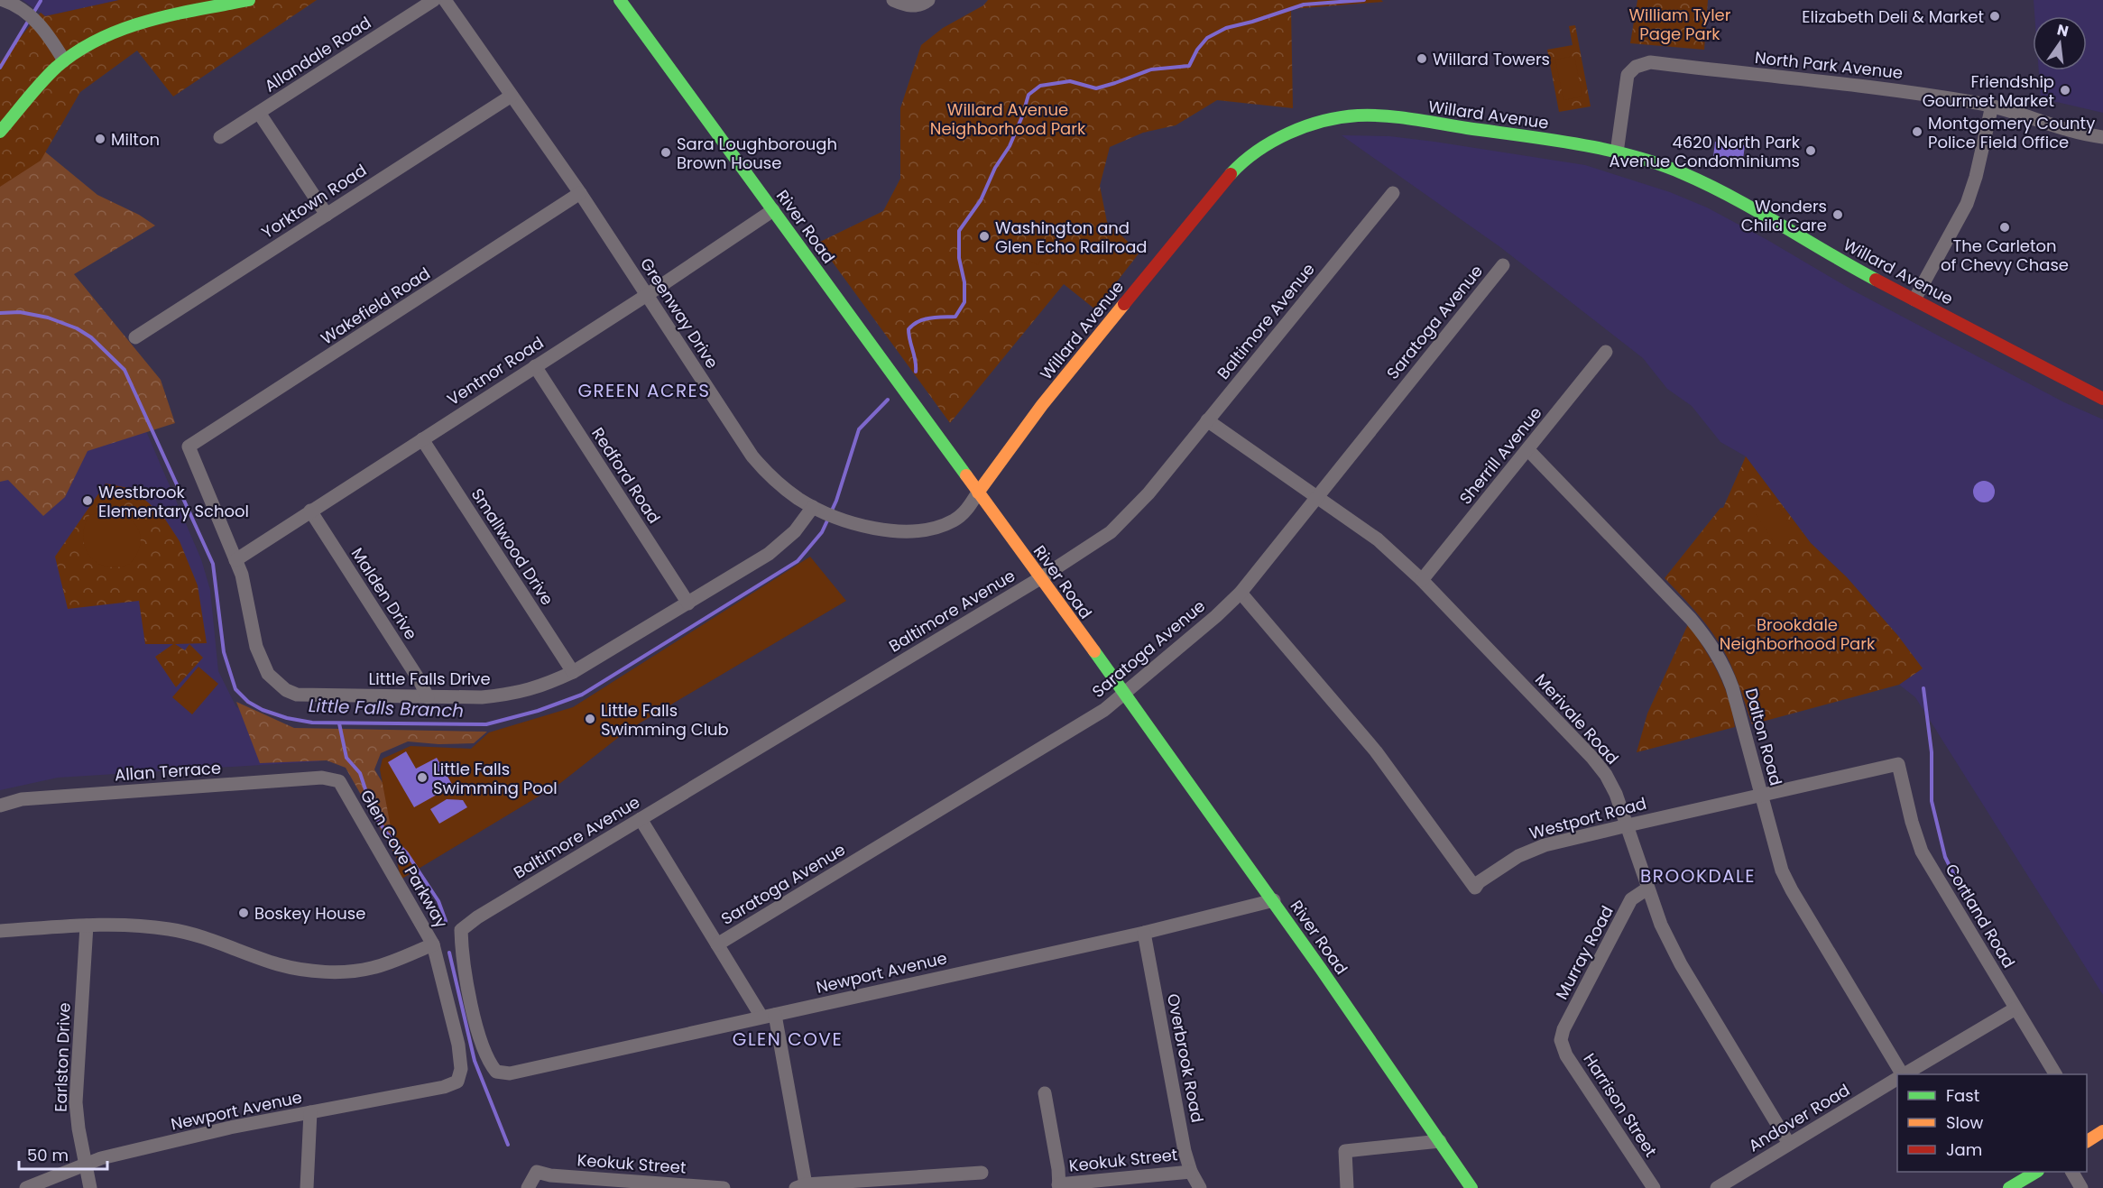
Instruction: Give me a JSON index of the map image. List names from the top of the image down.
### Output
{
  "streets": {
    "main road": ["Willard Avenue", "River Road"],
    "street": [
      "Allandale Road",
      "North Park Avenue",
      "Yorktown Road",
      "Wakefield Road",
      "Greenway Drive",
      "Baltimore Avenue",
      "Saratoga Avenue",
      "Ventnor Road",
      "Sherrill Avenue",
      "Redford Road",
      "Smallwood Drive",
      "Malden Drive",
      "Little Falls Drive",
      "Merivale Road",
      "Dalton Road",
      "Allan Terrace",
      "Westport Road",
      "Glen Cove Parkway",
      "Cortland Road",
      "Murray Road",
      "Newport Avenue",
      "Earlston Drive",
      "Overbrook Road",
      "Harrison Street",
      "Andover Road",
      "Keokuk Street"
    ]
  },
  "crossings": [
    ["North Park Avenue", "Willard Avenue"],
    ["Willard Avenue", "River Road"],
    ["Willard Avenue", "Greenway Drive"],
    ["Yorktown Road", "Greenway Drive"],
    ["River Road", "Greenway Drive"],
    ["River Road", "Baltimore Avenue"],
    ["River Road", "Saratoga Avenue"],
    ["River Road", "Ventnor Road"],
    ["River Road", "Newport Avenue"],
    ["Wakefield Road", "Greenway Drive"],
    ["Wakefield Road", "Little Falls Drive"],
    ["Greenway Drive", "Ventnor Road"],
    ["Greenway Drive", "Little Falls Drive"],
    ["Baltimore Avenue", "Merivale Road"],
    ["Baltimore Avenue", "Glen Cove Parkway"],
    ["Saratoga Avenue", "Merivale Road"],
    ["Saratoga Avenue", "Westport Road"],
    ["Ventnor Road", "Redford Road"],
    ["Ventnor Road", "Smallwood Drive"],
    ["Ventnor Road", "Malden Drive"],
    ["Ventnor Road", "Little Falls Drive"],
    ["Sherrill Avenue", "Merivale Road"],
    ["Sherrill Avenue", "Dalton Road"],
    ["Redford Road", "Little Falls Drive"],
    ["Smallwood Drive", "Little Falls Drive"],
    ["Malden Drive", "Little Falls Drive"],
    ["Merivale Road", "Westport Road"],
    ["Merivale Road", "Murray Road"],
    ["Merivale Road", "Andover Road"],
    ["Dalton Road", "Westport Road"],
    ["Allan Terrace", "Glen Cove Parkway"],
    ["Westport Road", "Cortland Road"],
    ["Glen Cove Parkway", "Newport Avenue"],
    ["Murray Road", "Harrison Street"],
    ["Newport Avenue", "Earlston Drive"],
    ["Newport Avenue", "Overbrook Road"],
    ["Overbrook Road", "Keokuk Street"]
  ],
  "districts": ["GREEN ACRES", "BROOKDALE", "GLEN COVE"],
  "water": ["Little Falls Branch"],
  "parks": ["William Tyler Page Park", "Willard Avenue Neighborhood Park", "Brookdale Neighborhood Park"],
  "places": [
    "Elizabeth Deli & Market",
    "Willard Towers",
    "Friendship Gourmet Market",
    "Montgomery County Police Field Office",
    "Milton",
    "4620 North Park Avenue Condominiums",
    "Sara Loughborough Brown House",
    "Wonders Child Care",
    "The Carleton of Chevy Chase",
    "Washington and Glen Echo Railroad",
    "Westbrook Elementary School",
    "Little Falls Swimming Club",
    "Little Falls Swimming Pool",
    "Boskey House"
  ],
  "legend": ["Fast", "Slow", "Jam"],
  "scale_bar": "50 m",
  "north": "top"
}
